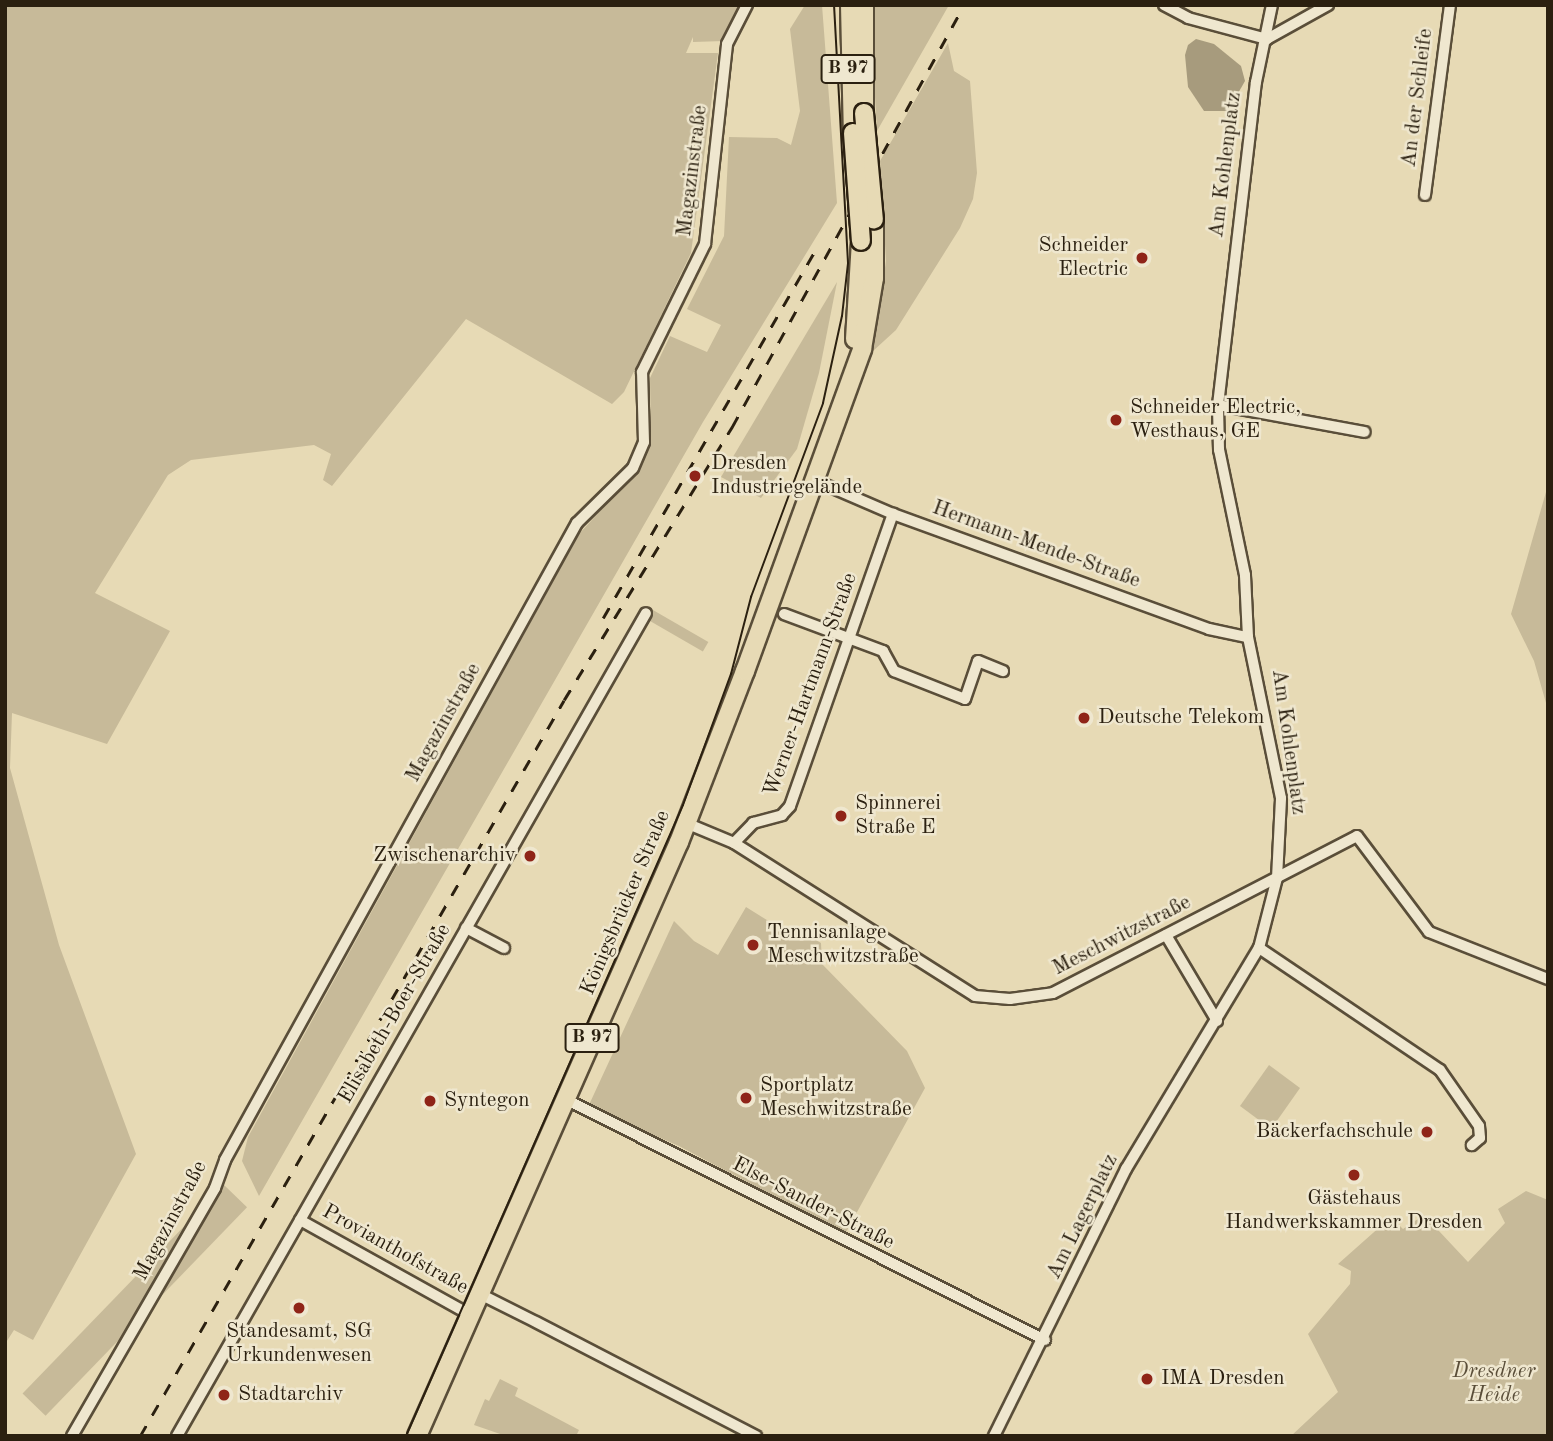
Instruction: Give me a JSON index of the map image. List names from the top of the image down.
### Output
{
  "streets": {
    "main road": ["B 97", "Königsbrücker Straße"],
    "street": [
      "An der Schleife",
      "Am Kohlenplatz",
      "Magazinstraße",
      "Hermann-Mende-Straße",
      "Werner-Hartmann-Straße",
      "Meschwitzstraße",
      "Elisabeth-Boer-Straße",
      "Else-Sander-Straße",
      "Am Lagerplatz",
      "Provianthofstraße"
    ]
  },
  "crossings": [
    ["Am Kohlenplatz", "Hermann-Mende-Straße"],
    ["Am Kohlenplatz", "Meschwitzstraße"],
    ["Am Kohlenplatz", "Am Lagerplatz"],
    ["Hermann-Mende-Straße", "Werner-Hartmann-Straße"],
    ["Hermann-Mende-Straße", "Königsbrücker Straße"],
    ["Werner-Hartmann-Straße", "Meschwitzstraße"],
    ["Königsbrücker Straße", "Meschwitzstraße"],
    ["Königsbrücker Straße", "Else-Sander-Straße"],
    ["Königsbrücker Straße", "Provianthofstraße"],
    ["Meschwitzstraße", "Am Lagerplatz"],
    ["Elisabeth-Boer-Straße", "Provianthofstraße"],
    ["Else-Sander-Straße", "Am Lagerplatz"]
  ],
  "parks": ["Dresdner Heide"],
  "places": [
    "Schneider Electric",
    "Schneider Electric, Westhaus, GE",
    "Dresden Industriegelände",
    "Deutsche Telekom",
    "Spinnerei Straße E",
    "Zwischenarchiv",
    "Tennisanlage Meschwitzstraße",
    "Sportplatz Meschwitzstraße",
    "Syntegon",
    "Bäckerfachschule",
    "Gästehaus Handwerkskammer Dresden",
    "Standesamt, SG Urkundenwesen",
    "IMA Dresden",
    "Stadtarchiv"
  ]
}
